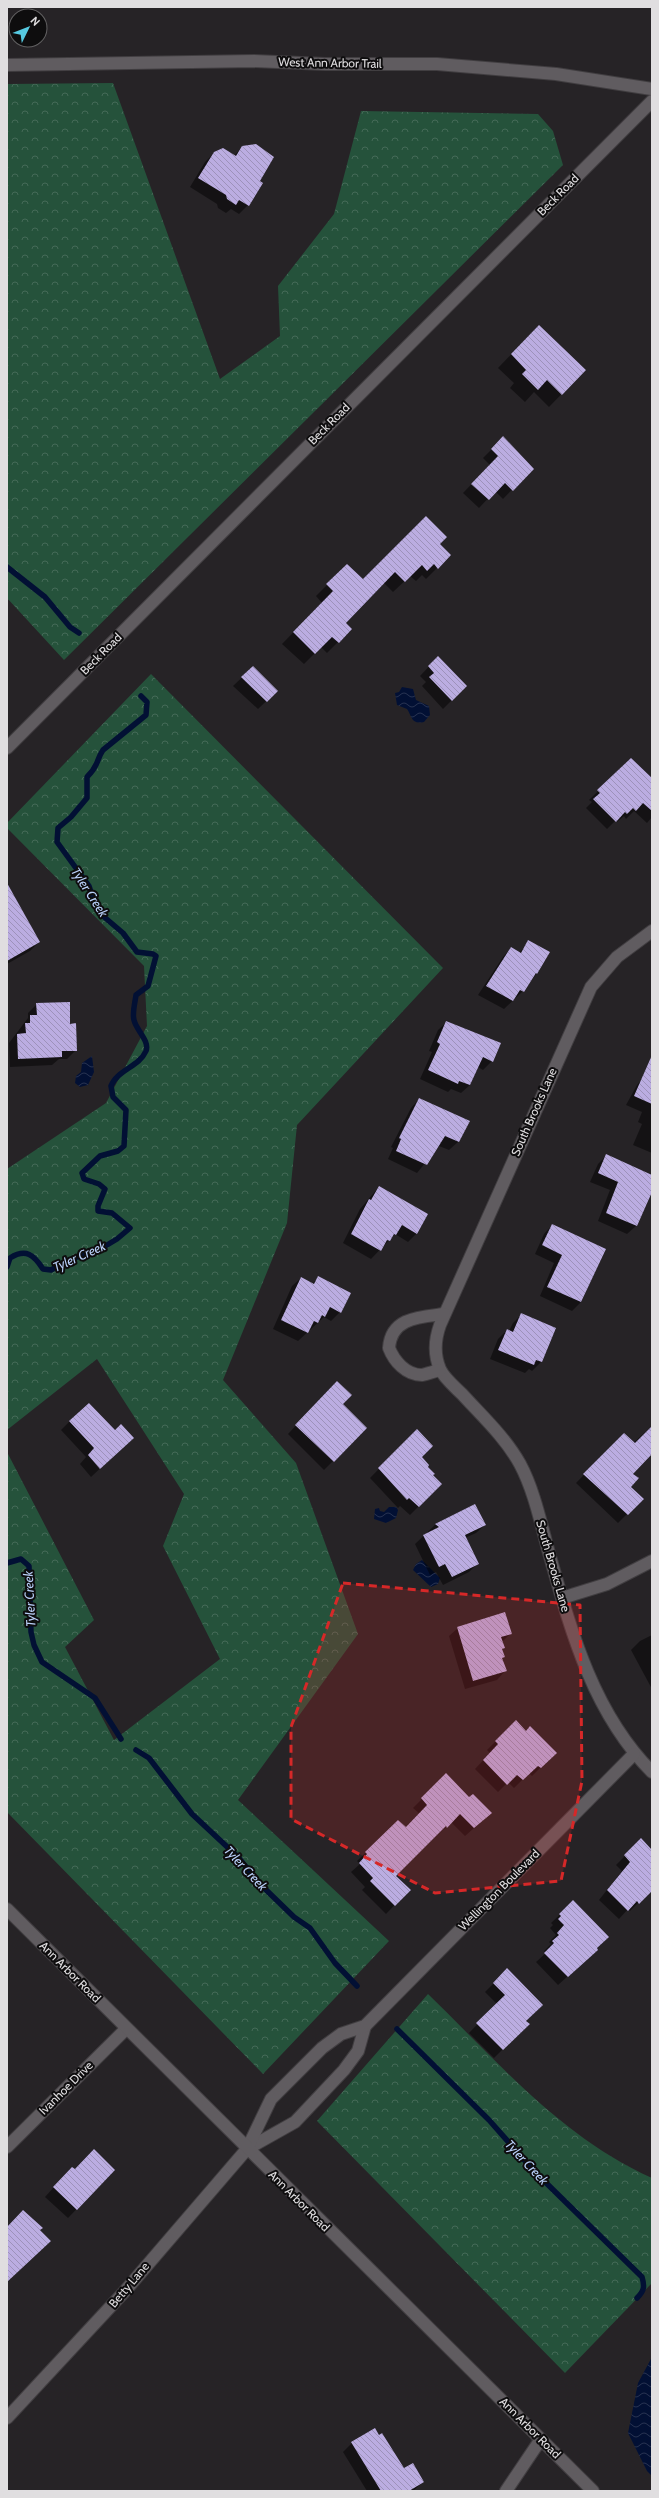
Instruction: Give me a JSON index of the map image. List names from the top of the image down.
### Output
{
  "streets": {
    "street": [
      "West Ann Arbor Trail",
      "Beck Road",
      "South Brooks Lane",
      "Wellington Boulevard",
      "Ann Arbor Road",
      "Ivanhoe Drive",
      "Betty Lane"
    ]
  },
  "crossings": [
    ["South Brooks Lane", "Wellington Boulevard"],
    ["Wellington Boulevard", "Ann Arbor Road"],
    ["Wellington Boulevard", "Betty Lane"],
    ["Ann Arbor Road", "Ivanhoe Drive"],
    ["Ann Arbor Road", "Betty Lane"]
  ],
  "water": ["Tyler Creek"],
  "north": "top right"
}
